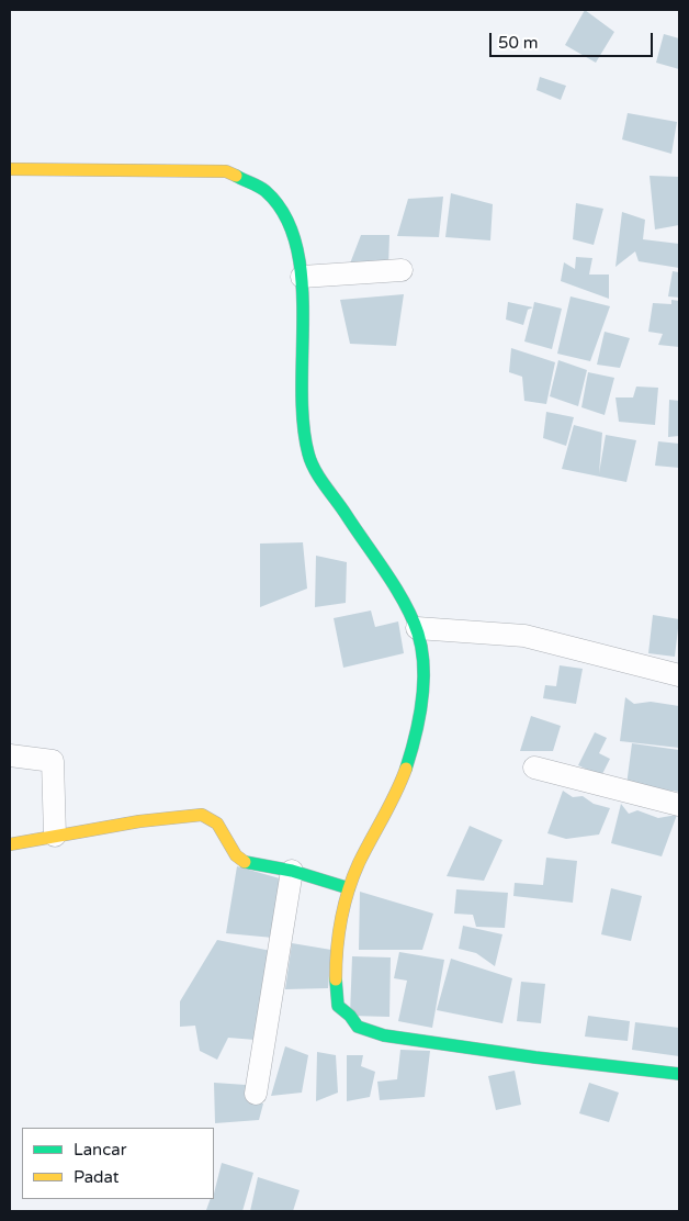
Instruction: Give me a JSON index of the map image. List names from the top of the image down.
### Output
{
  "legend": ["Lancar", "Padat"],
  "scale_bar": "50 m"
}
